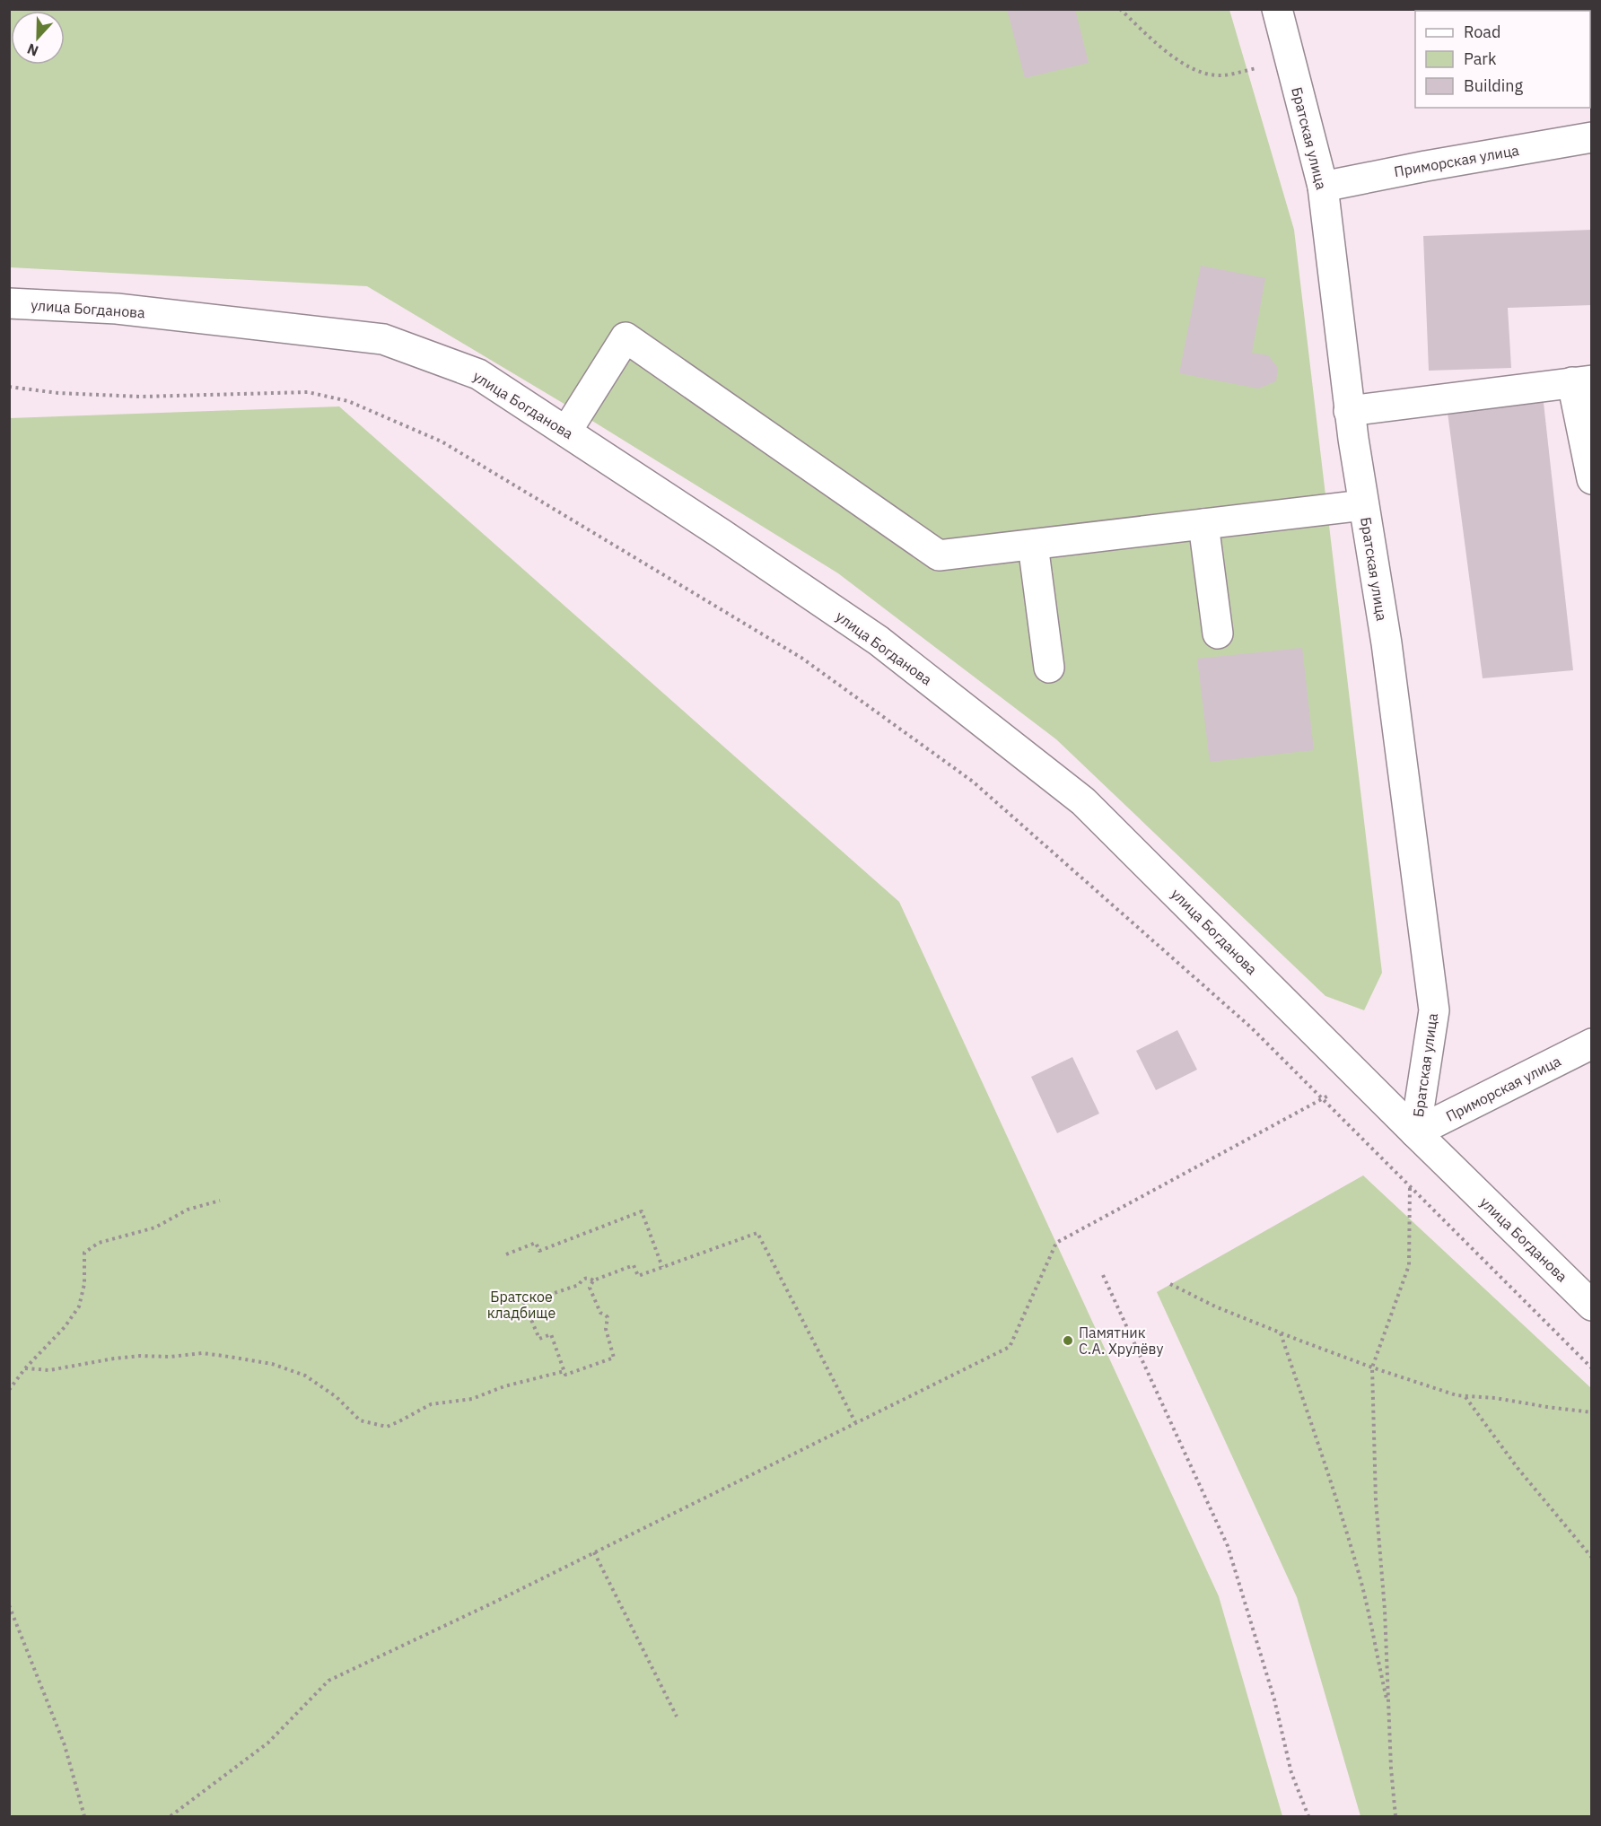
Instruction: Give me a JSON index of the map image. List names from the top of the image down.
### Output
{
  "streets": {
    "main road": ["Братская улица", "Приморская улица", "улица Богданова"]
  },
  "crossings": [
    ["Братская улица", "Приморская улица"],
    ["Братская улица", "улица Богданова"],
    ["Приморская улица", "улица Богданова"]
  ],
  "parks": ["Братское кладбище"],
  "places": ["Памятник С.А. Хрулёву"],
  "legend": ["Road", "Park", "Building"],
  "north": "bottom"
}
